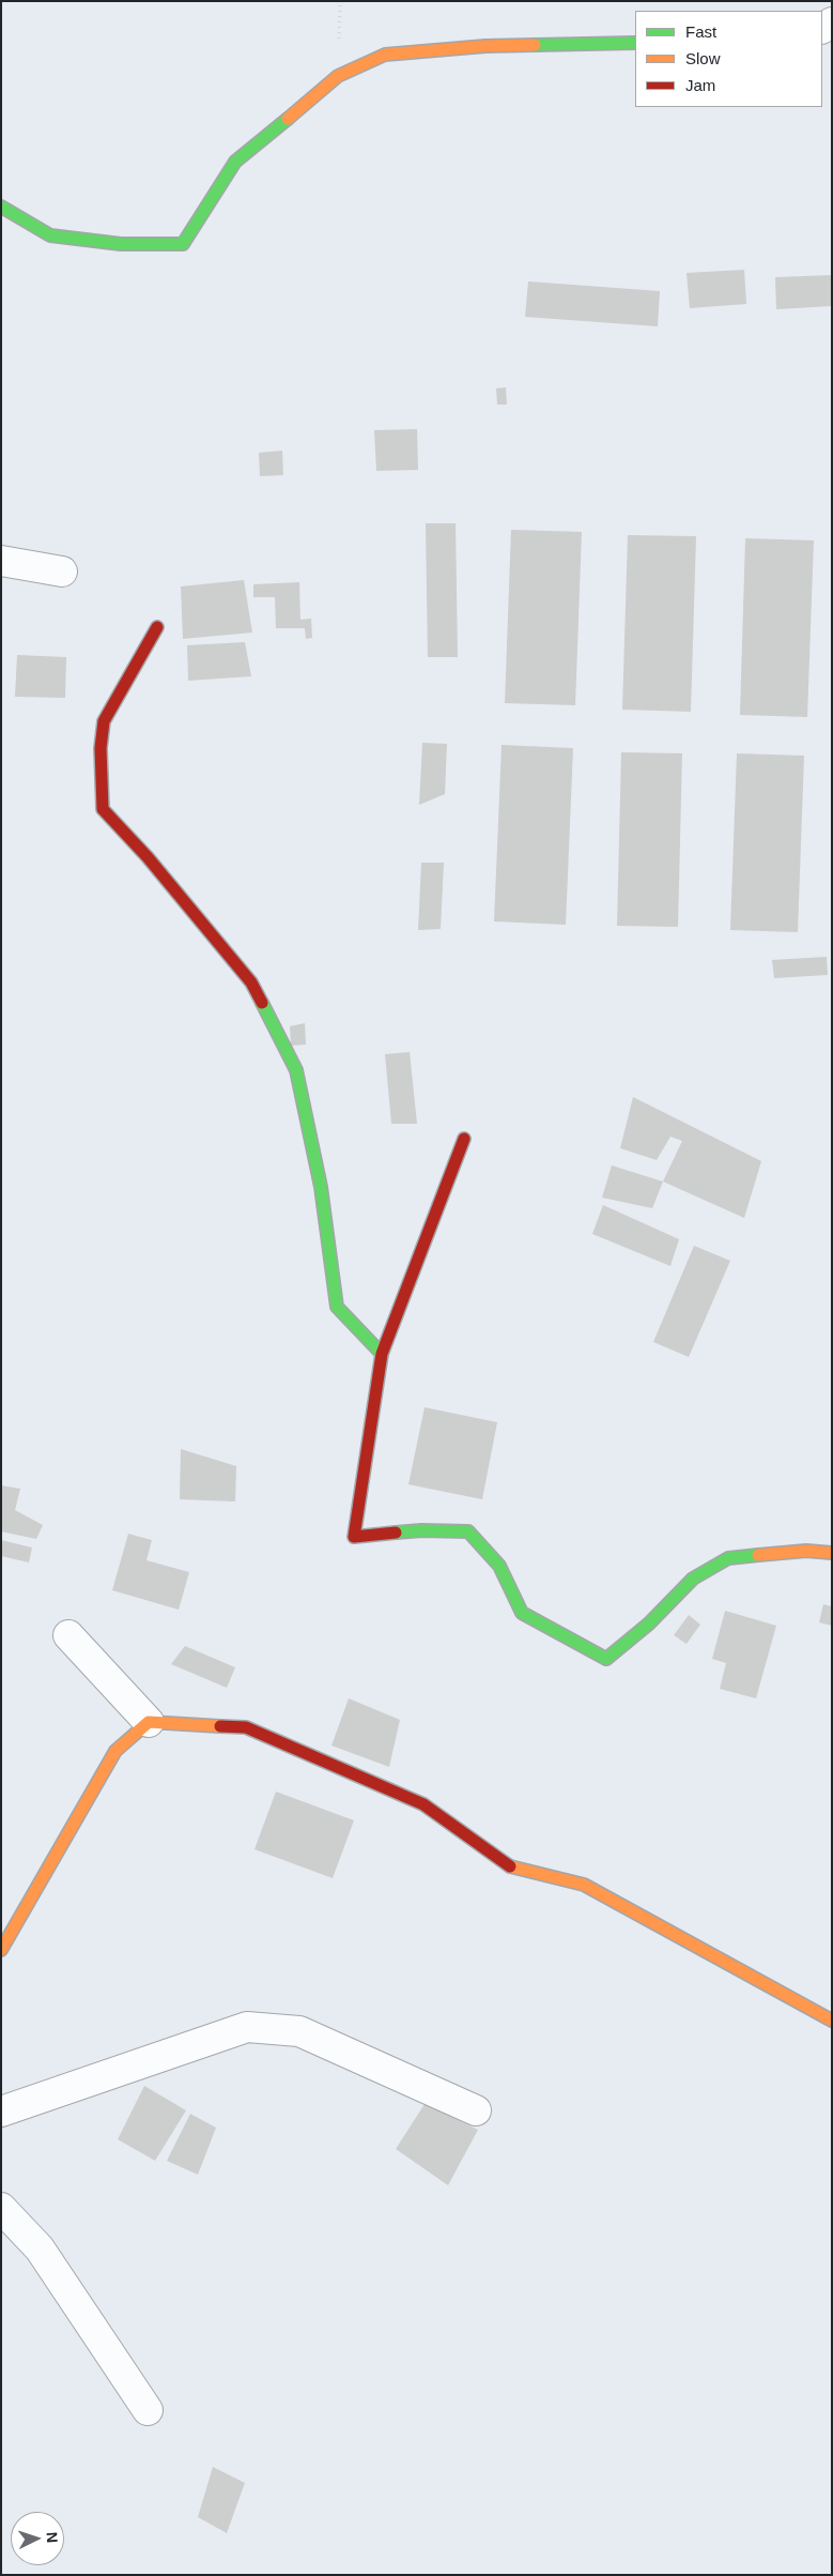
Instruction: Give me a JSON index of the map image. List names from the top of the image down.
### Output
{
  "legend": ["Fast", "Slow", "Jam"],
  "north": "right"
}
